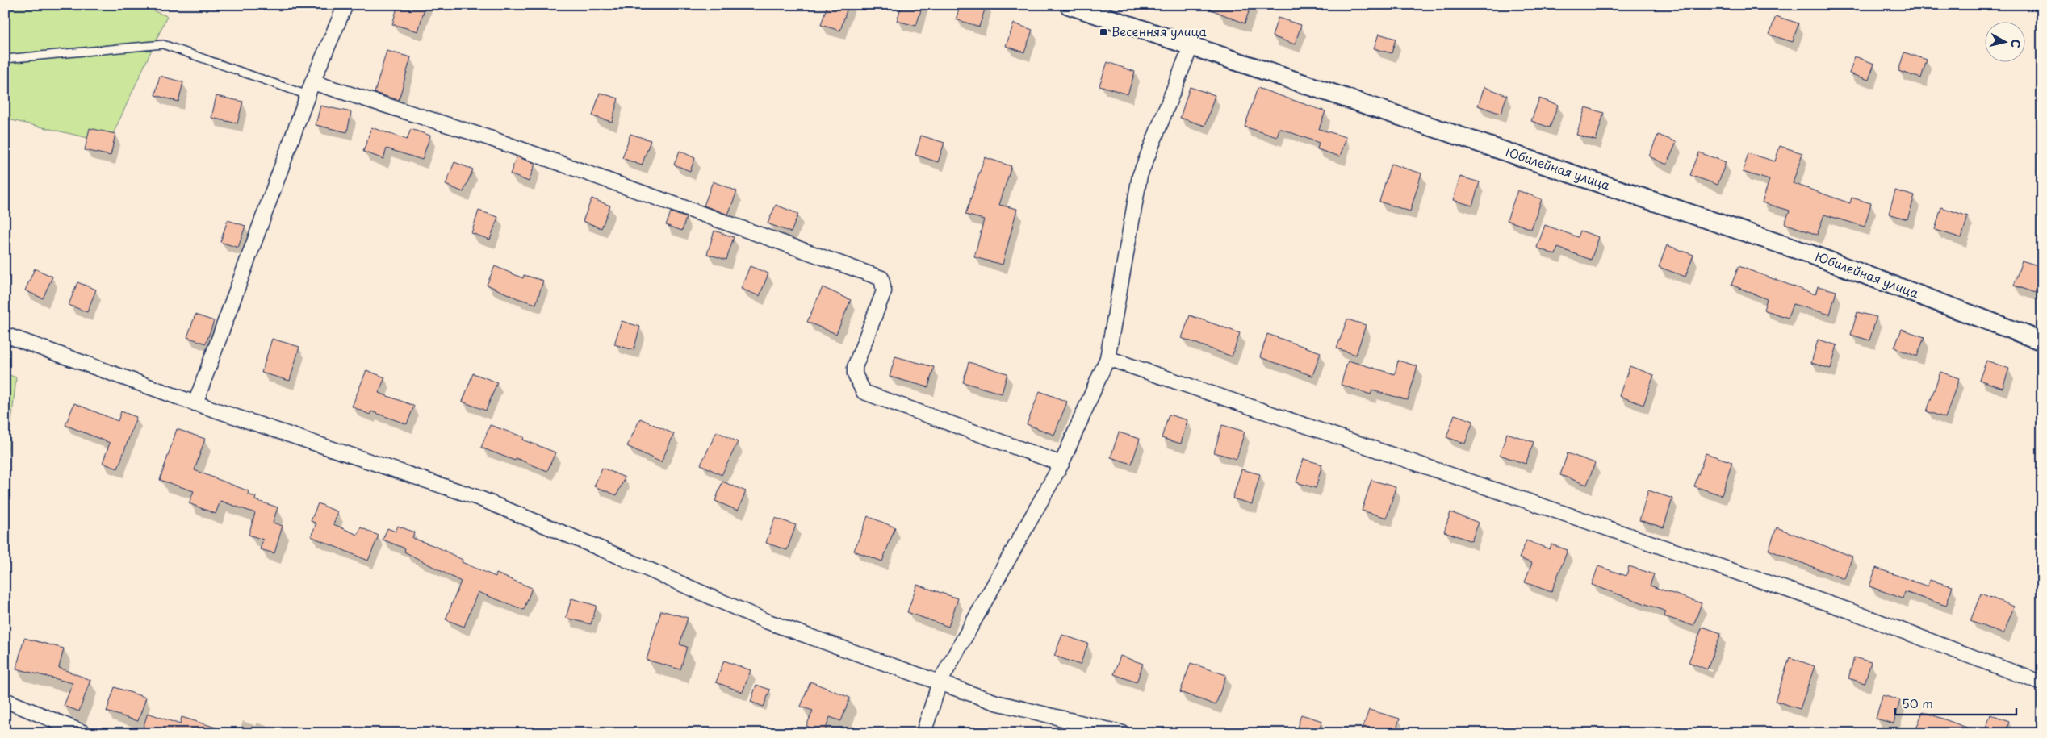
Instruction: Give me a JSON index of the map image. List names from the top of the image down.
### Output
{
  "streets": {
    "street": ["Юбилейная улица"]
  },
  "places": {
    "transit": ["Весенняя улица"]
  },
  "scale_bar": "50 m",
  "north": "right"
}
